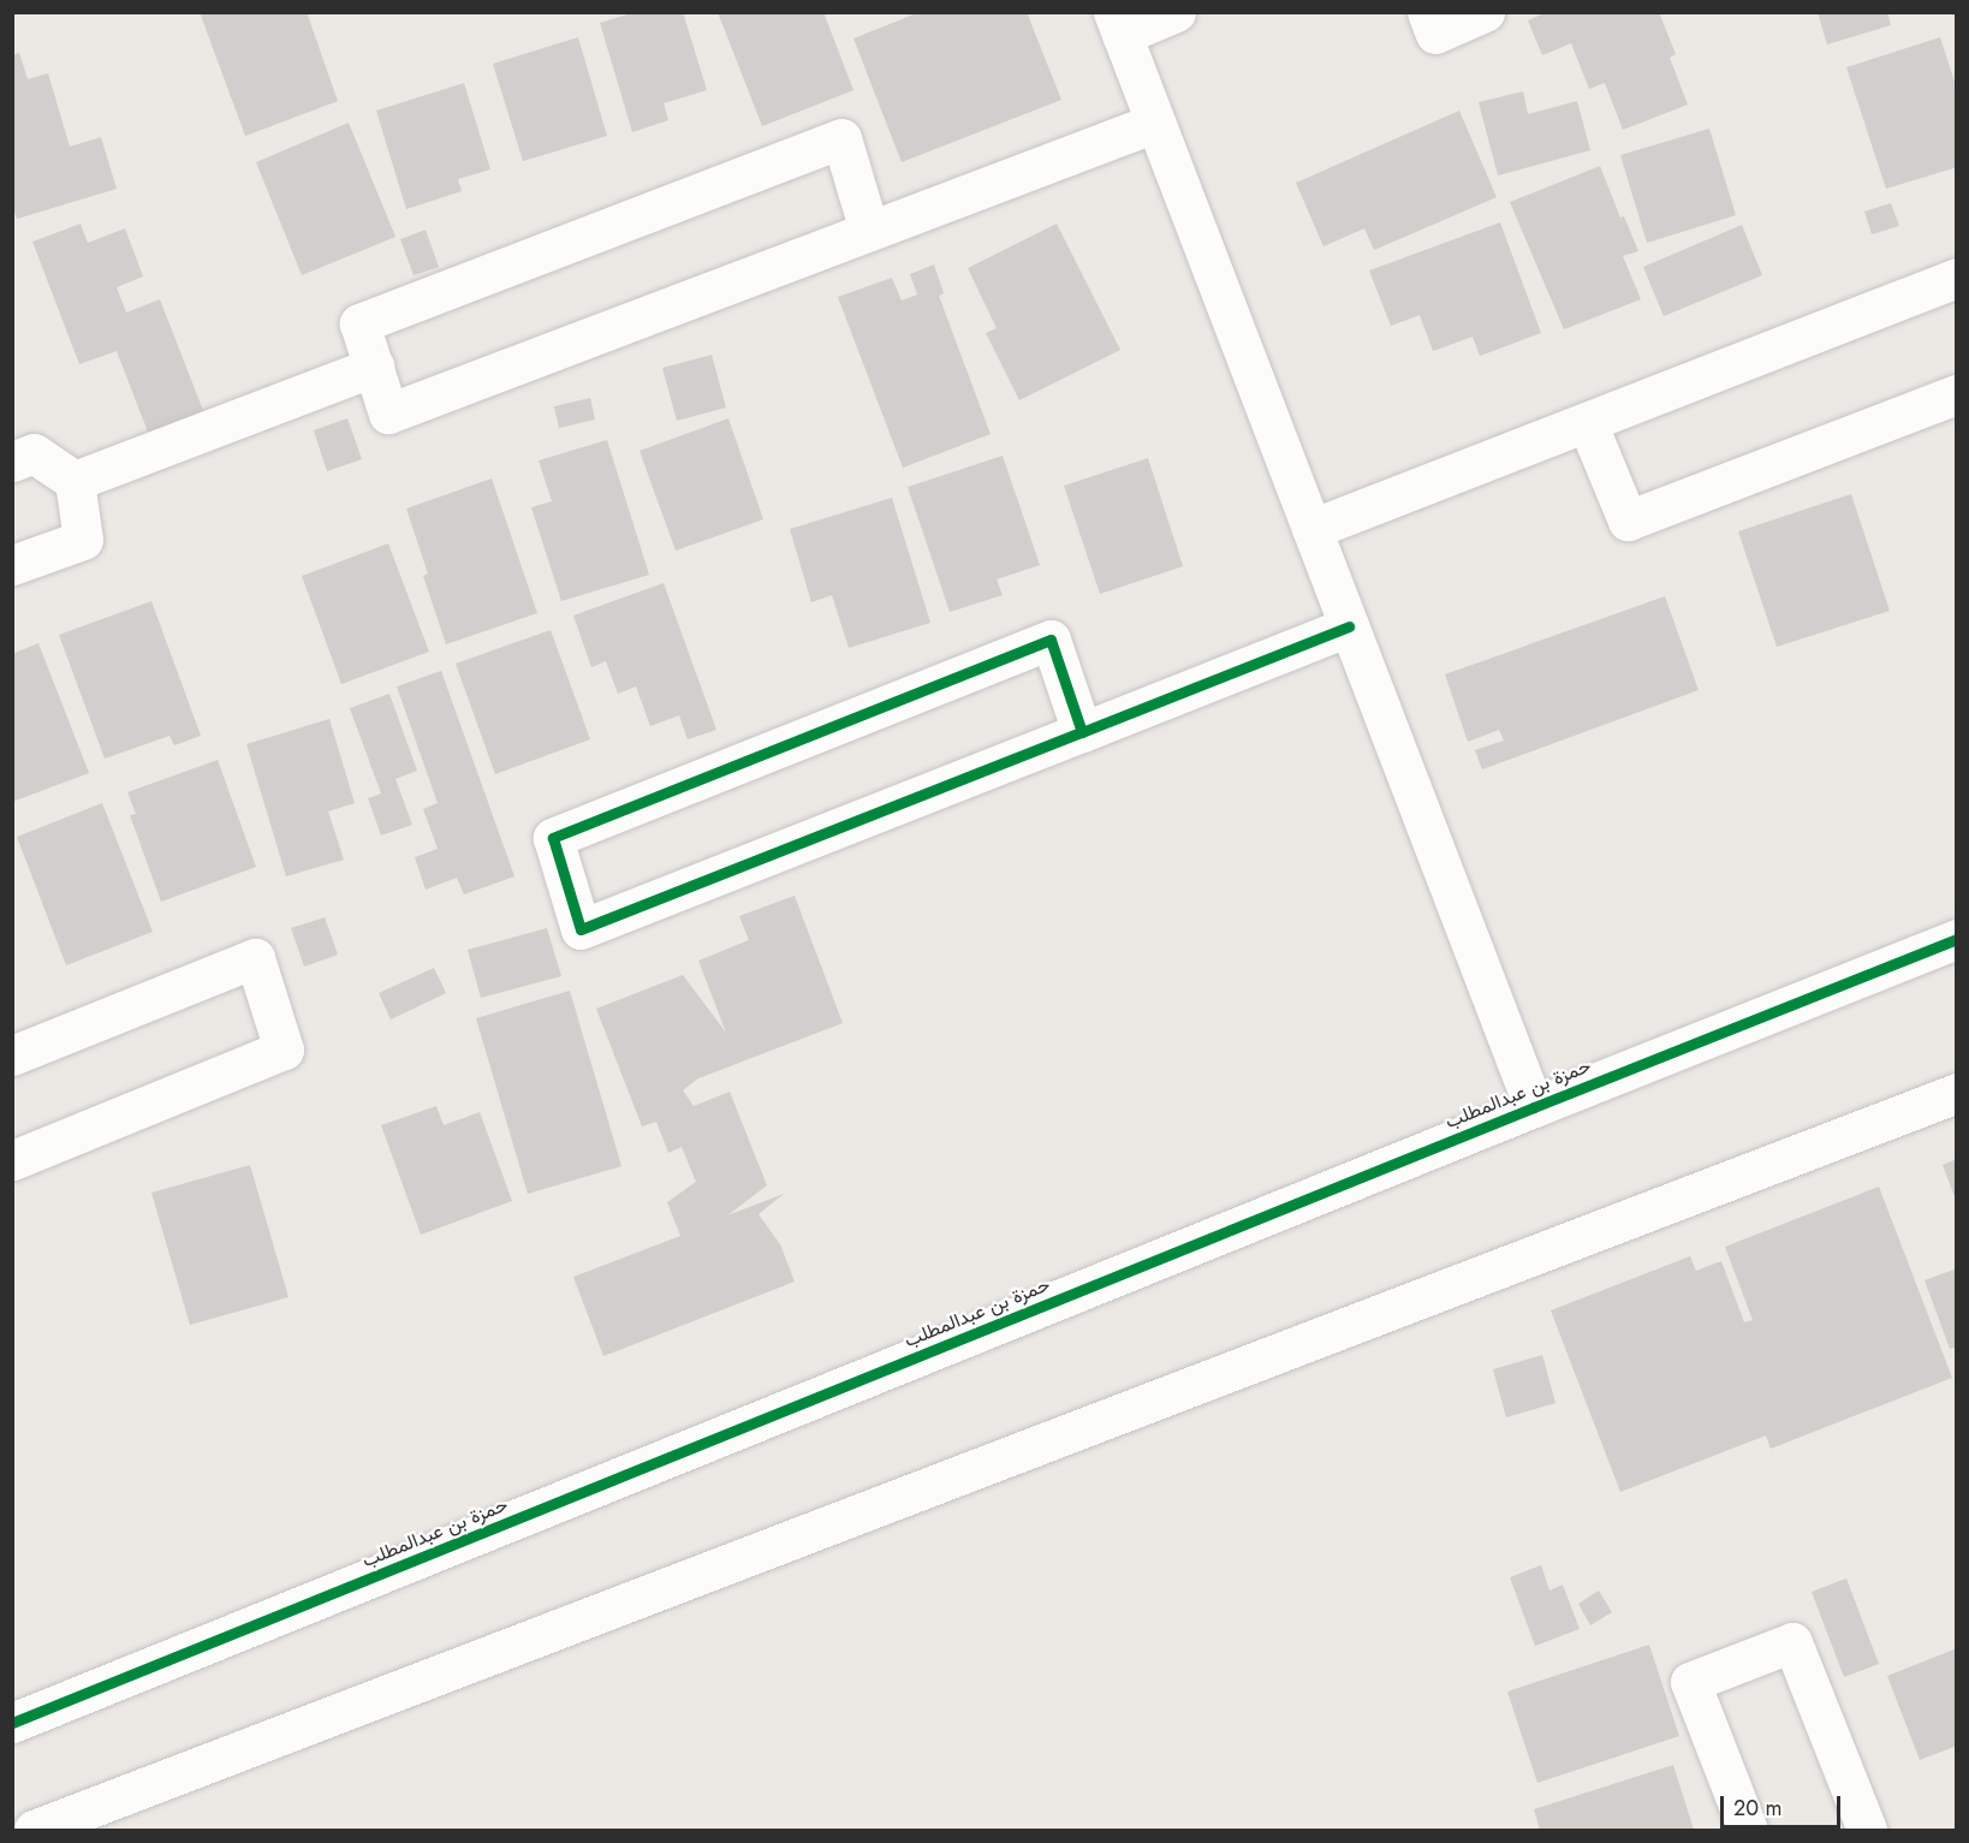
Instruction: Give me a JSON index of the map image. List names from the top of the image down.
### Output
{
  "streets": {
    "street": ["حمزة بن عبدالمطلب"]
  },
  "scale_bar": "20 m"
}
